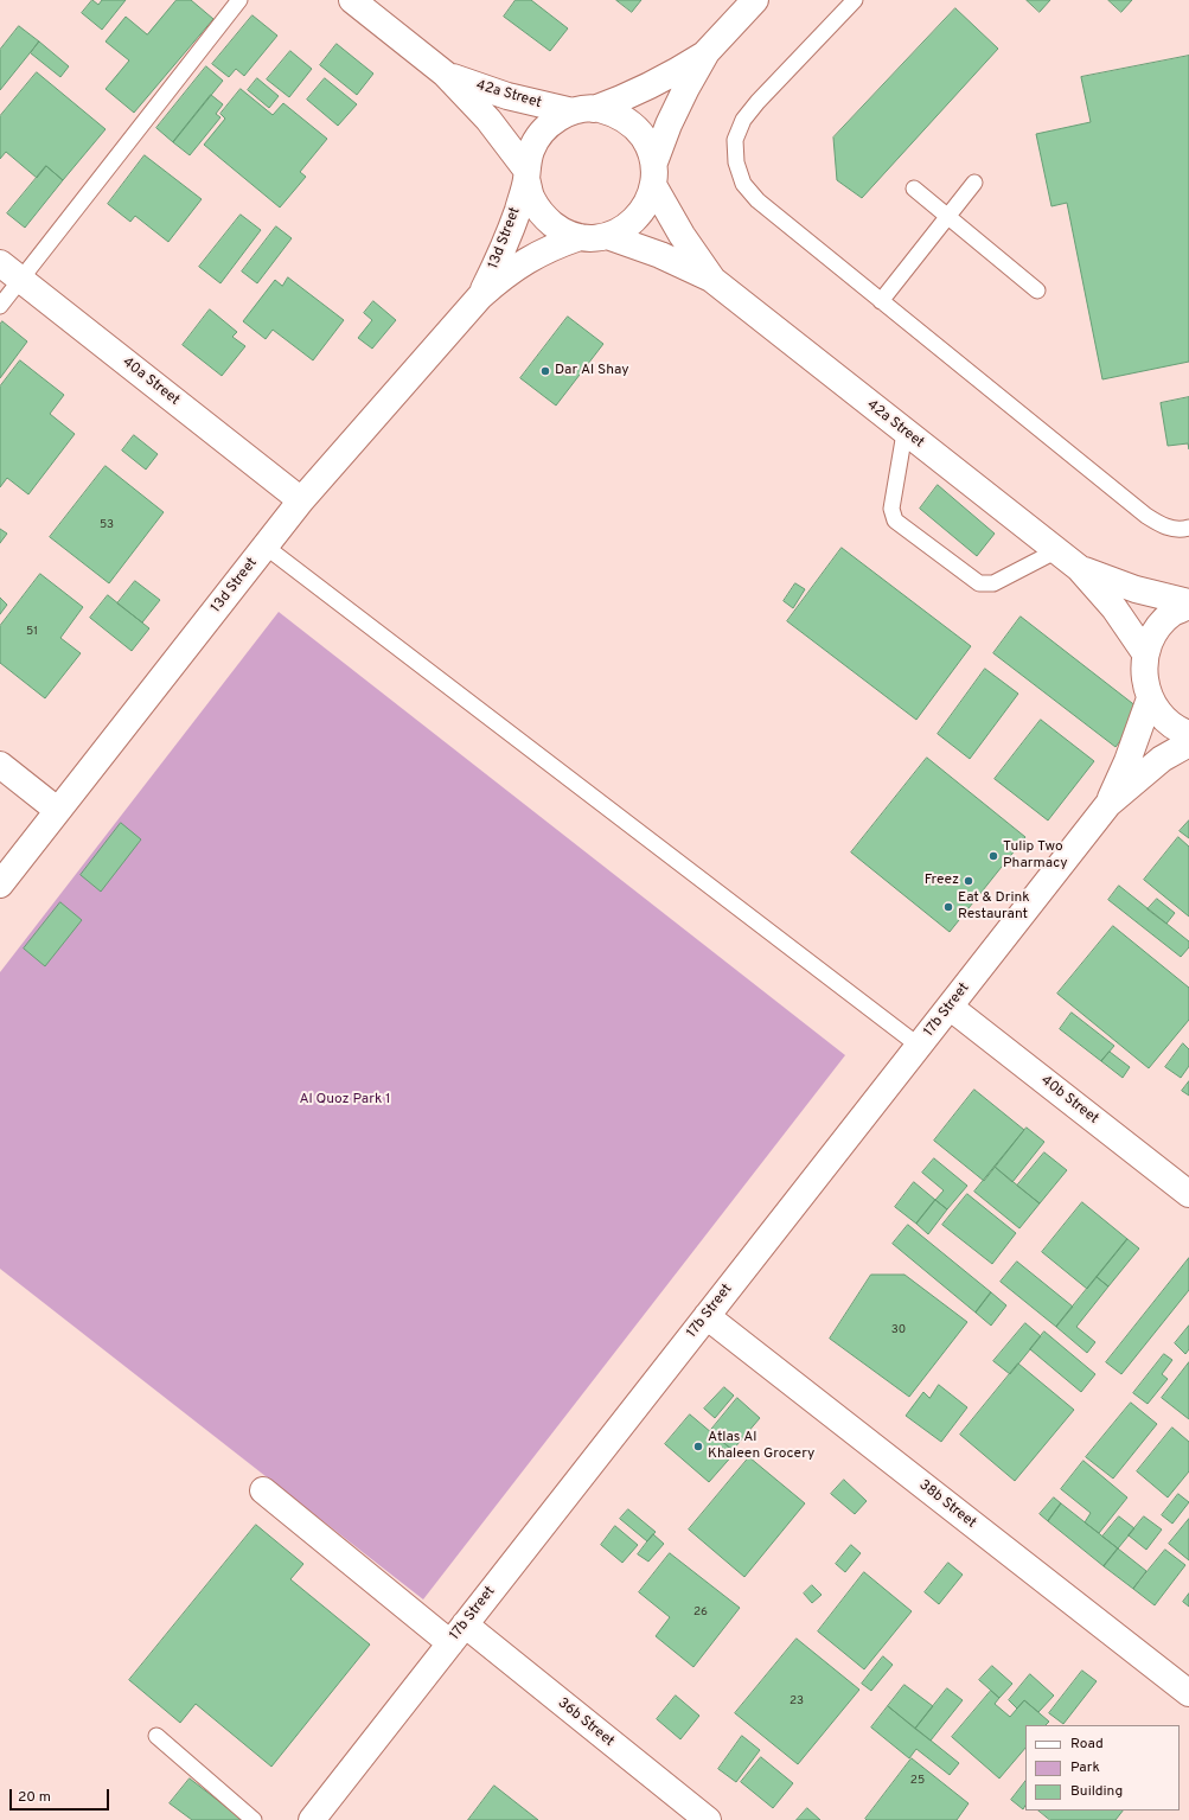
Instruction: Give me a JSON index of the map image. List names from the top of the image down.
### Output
{
  "streets": {
    "street": [
      "42a Street",
      "13d Street",
      "40a Street",
      "17b Street",
      "40b Street",
      "38b Street",
      "36b Street"
    ]
  },
  "crossings": [
    ["42a Street", "13d Street"],
    ["13d Street", "40a Street"],
    ["17b Street", "40b Street"],
    ["17b Street", "38b Street"],
    ["17b Street", "36b Street"]
  ],
  "parks": ["Al Quoz Park 1"],
  "places": [
    "Dar Al Shay",
    "Tulip Two Pharmacy",
    "Freez",
    "Eat & Drink Restaurant",
    "Atlas Al Khaleen Grocery"
  ],
  "house_numbers": [
    "53",
    "51",
    "30",
    "26",
    "23",
    "25"
  ],
  "legend": ["Road", "Park", "Building"],
  "scale_bar": "20 m"
}
